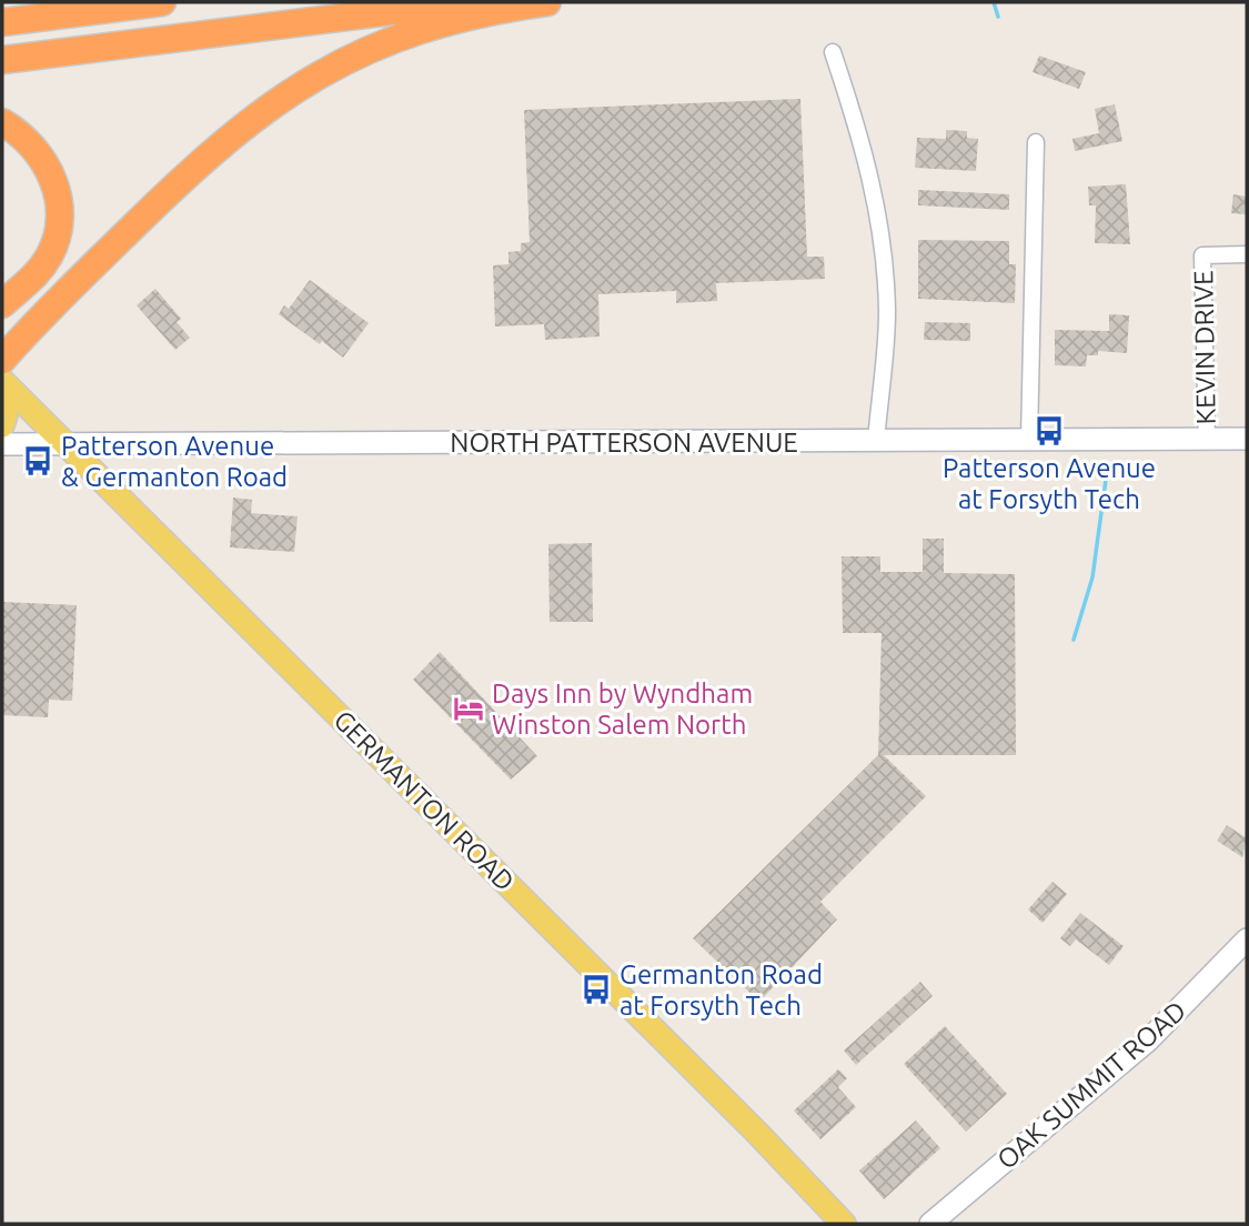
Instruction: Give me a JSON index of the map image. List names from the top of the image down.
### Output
{
  "streets": {
    "main road": ["NORTH PATTERSON AVENUE", "GERMANTON ROAD", "OAK SUMMIT ROAD"],
    "street": ["KEVIN DRIVE"]
  },
  "crossings": [
    ["KEVIN DRIVE", "NORTH PATTERSON AVENUE"],
    ["NORTH PATTERSON AVENUE", "GERMANTON ROAD"]
  ],
  "places": {
    "bus stop": ["Patterson Avenue at Forsyth Tech", "Patterson Avenue & Germanton Road", "Germanton Road at Forsyth Tech"],
    "hotel": ["Days Inn by Wyndham Winston Salem North"]
  }
}
